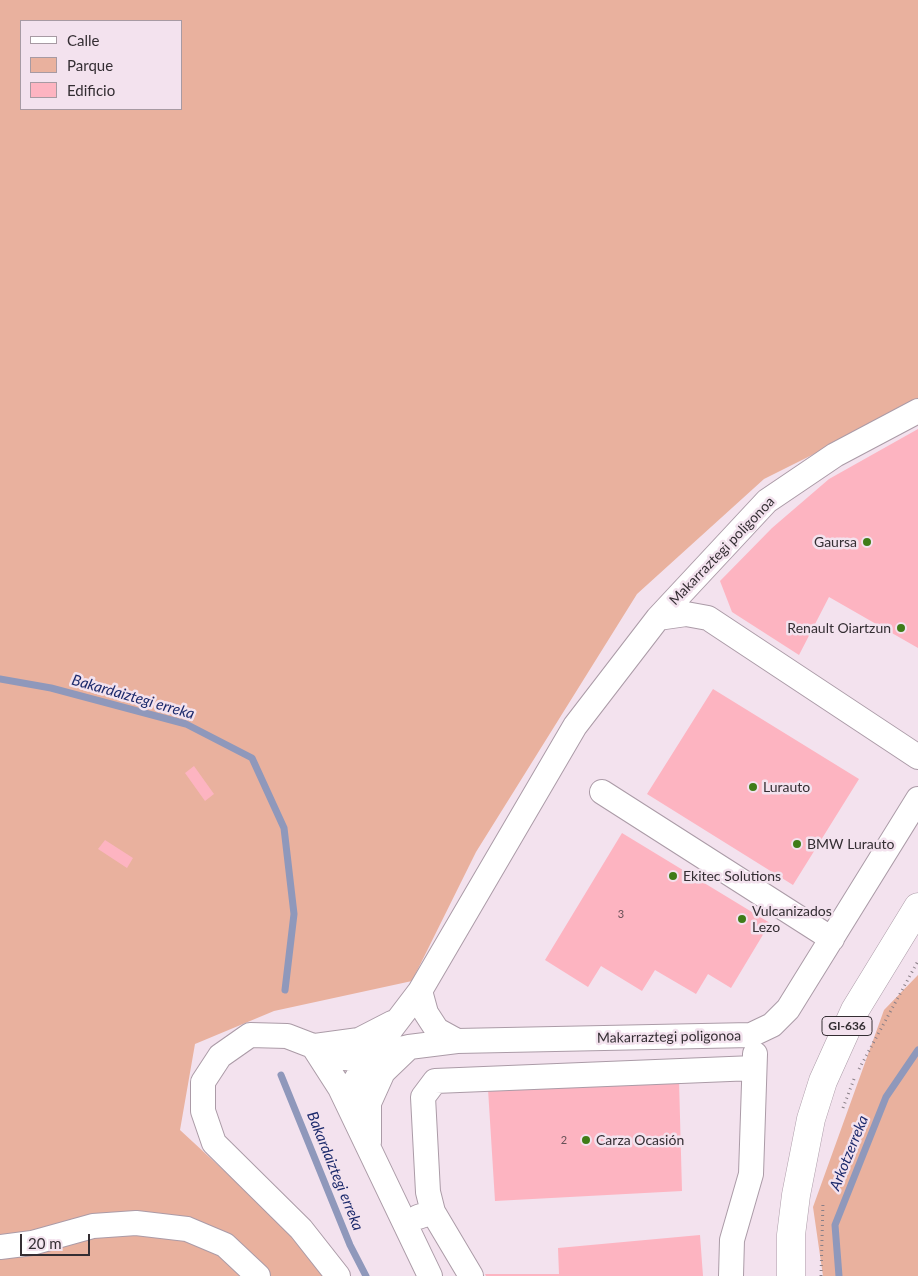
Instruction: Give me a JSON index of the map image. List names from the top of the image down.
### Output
{
  "streets": {
    "main road": ["GI-636"],
    "street": ["Makarraztegi poligonoa"]
  },
  "water": ["Bakardaiztegi erreka", "Arkotzerreka"],
  "places": [
    "Gaursa",
    "Renault Oiartzun",
    "Lurauto",
    "BMW Lurauto",
    "Ekitec Solutions",
    "Vulcanizados Lezo",
    "Carza Ocasión"
  ],
  "house_numbers": ["3", "2"],
  "legend": ["Calle", "Parque", "Edificio"],
  "scale_bar": "20 m"
}
